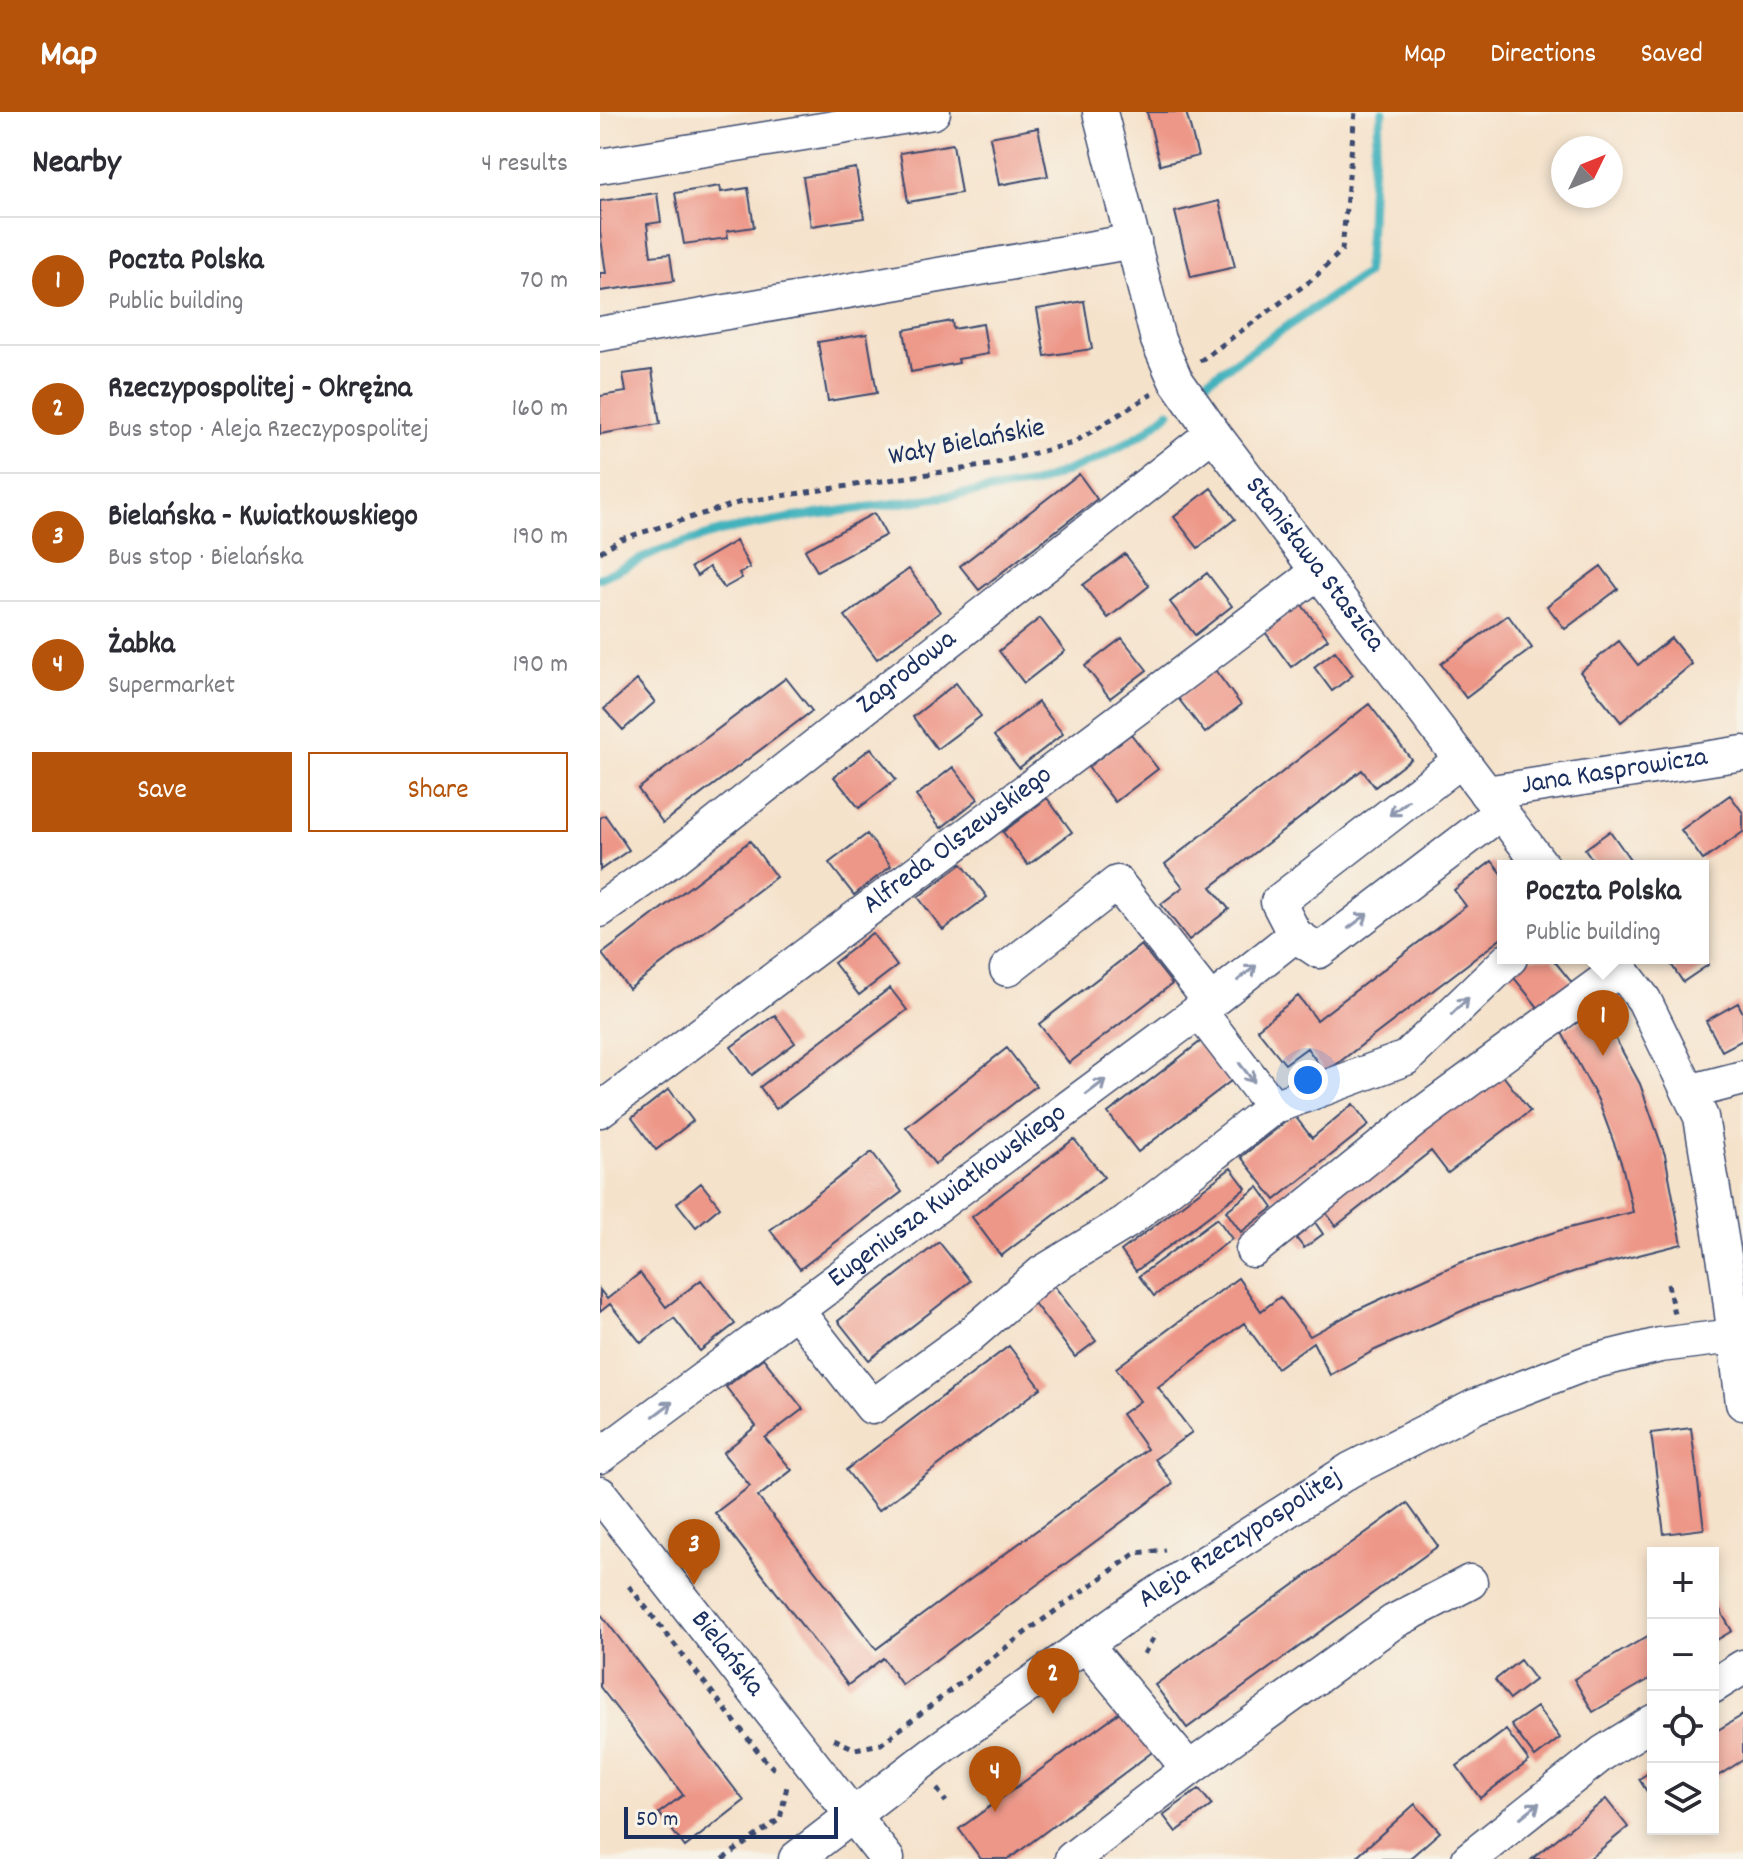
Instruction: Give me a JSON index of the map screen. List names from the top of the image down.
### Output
{
  "streets": {
    "street": [
      "Stanisława Staszica",
      "Zagrodowa",
      "Jana Kasprowicza",
      "Alfreda Olszewskiego",
      "Eugeniusza Kwiatkowskiego",
      "Aleja Rzeczypospolitej",
      "Bielańska"
    ],
    "path": ["Wały Bielańskie"]
  },
  "crossings": [
    ["Wały Bielańskie", "Stanisława Staszica"],
    ["Stanisława Staszica", "Zagrodowa"],
    ["Stanisława Staszica", "Jana Kasprowicza"],
    ["Stanisława Staszica", "Alfreda Olszewskiego"],
    ["Aleja Rzeczypospolitej", "Bielańska"]
  ],
  "scale_bar": "50 m",
  "north": "top right",
  "page": {
    "header": "Map",
    "nav": ["Map", "Directions", "Saved"],
    "heading": ["Nearby", "4 results"],
    "list": [
      {
        "mark": "1",
        "name": "Poczta Polska",
        "note": "Public building",
        "value": "70 m"
      },
      {
        "mark": "2",
        "name": "Rzeczypospolitej - Okrężna",
        "note": "Bus stop · Aleja Rzeczypospolitej",
        "value": "160 m"
      },
      {
        "mark": "3",
        "name": "Bielańska - Kwiatkowskiego",
        "note": "Bus stop · Bielańska",
        "value": "190 m"
      },
      {
        "mark": "4",
        "name": "Żabka",
        "note": "Supermarket",
        "value": "190 m"
      }
    ],
    "buttons": ["Save", "Share"],
    "popup": ["Poczta Polska", "Public building"],
    "pins": [
      "1",
      "3",
      "2",
      "4"
    ],
    "map_buttons": ["+", "−"],
    "scale": "50 m"
  }
}
